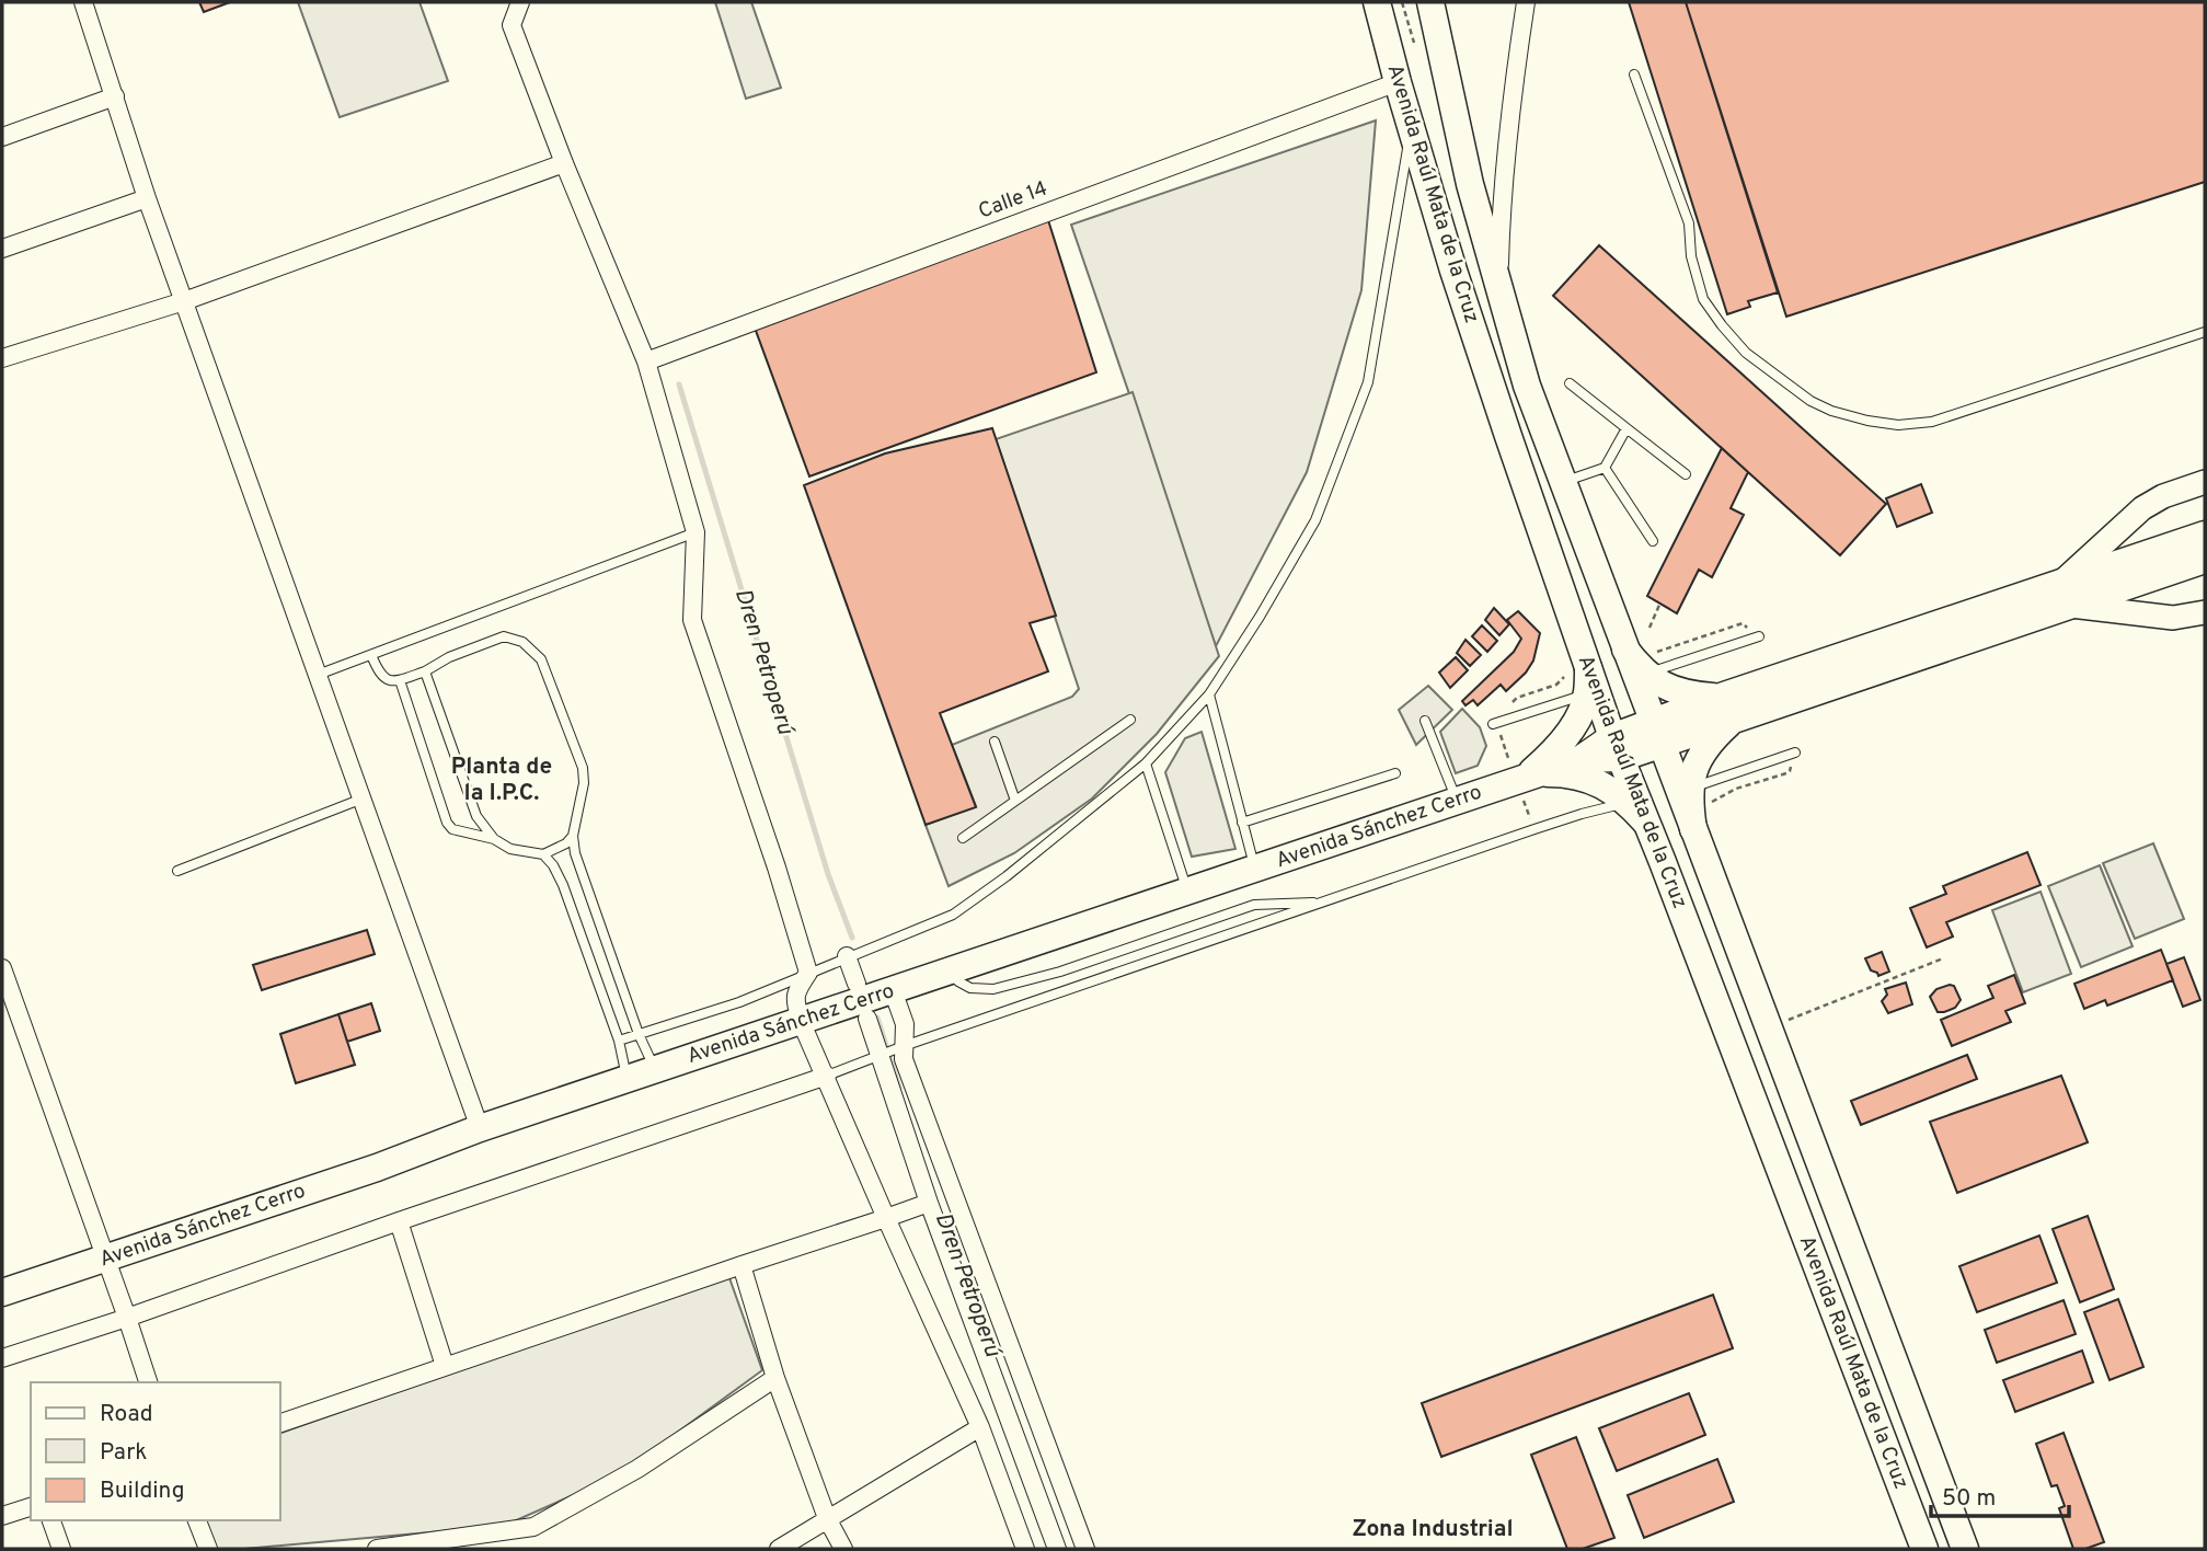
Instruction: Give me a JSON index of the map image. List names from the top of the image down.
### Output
{
  "streets": {
    "main road": ["Avenida Raúl Mata de la Cruz", "Avenida Sánchez Cerro"],
    "street": ["Calle 14"]
  },
  "crossings": [
    ["Avenida Raúl Mata de la Cruz", "Calle 14"],
    ["Avenida Raúl Mata de la Cruz", "Avenida Sánchez Cerro"]
  ],
  "districts": ["Planta de la I.P.C.", "Zona Industrial"],
  "water": ["Dren Petroperú"],
  "legend": ["Road", "Park", "Building"],
  "scale_bar": "50 m"
}
